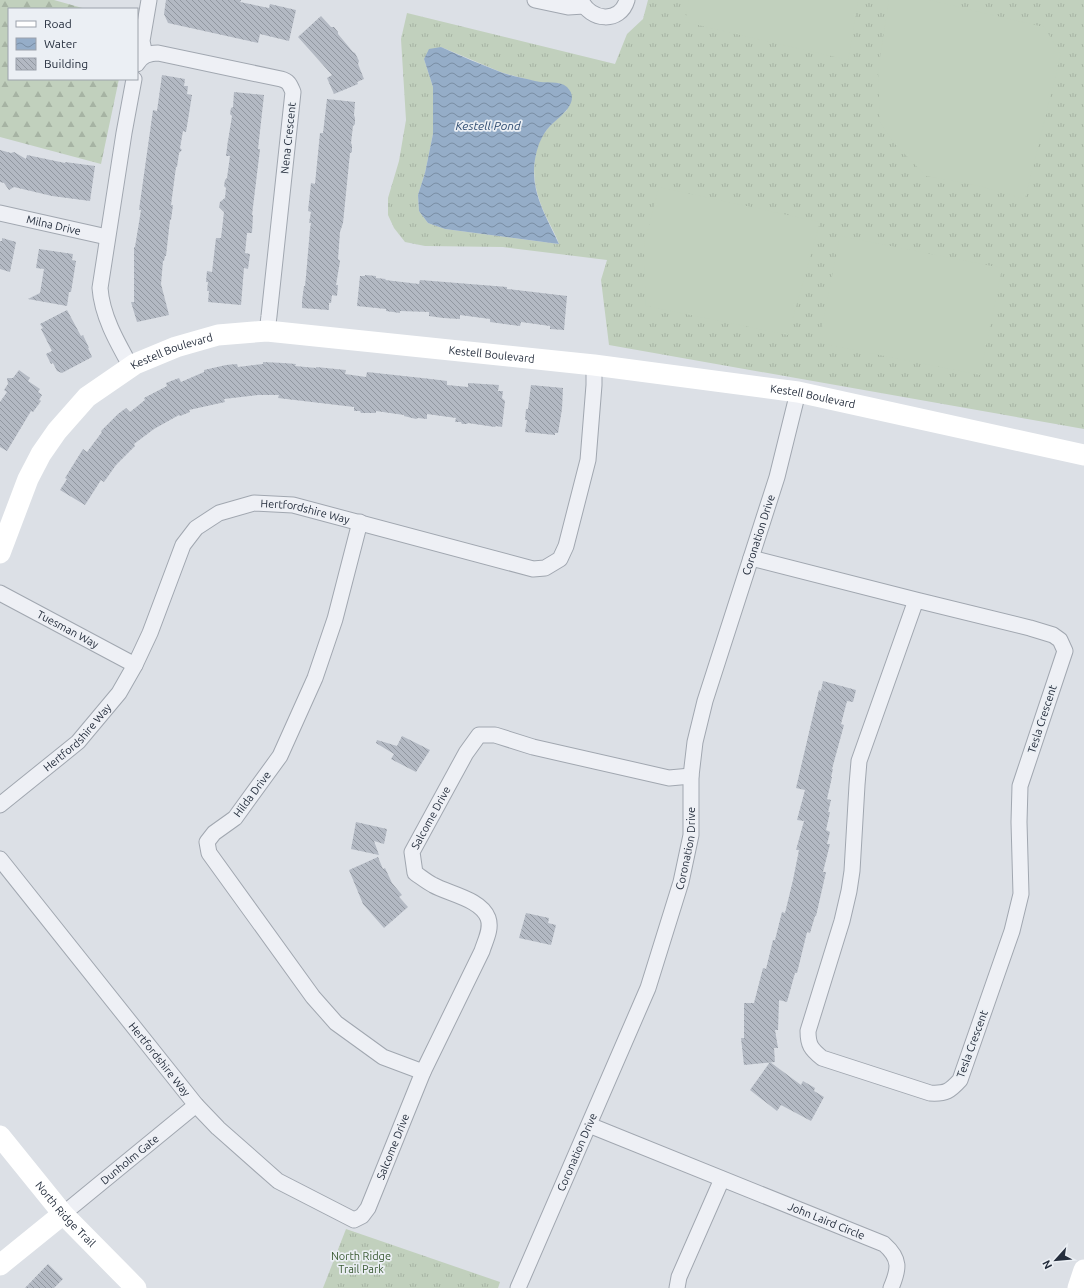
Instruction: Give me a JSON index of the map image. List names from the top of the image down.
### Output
{
  "streets": {
    "street": [
      "Nena Crescent",
      "Milna Drive",
      "Kestell Boulevard",
      "Hertfordshire Way",
      "Coronation Drive",
      "Tuesman Way",
      "Tesla Crescent",
      "Hilda Drive",
      "Salcome Drive",
      "Dunholm Gate",
      "North Ridge Trail",
      "John Laird Circle"
    ]
  },
  "crossings": [
    ["Nena Crescent", "Kestell Boulevard"],
    ["Kestell Boulevard", "Hertfordshire Way"],
    ["Kestell Boulevard", "Coronation Drive"],
    ["Hertfordshire Way", "Tuesman Way"],
    ["Hertfordshire Way", "Hilda Drive"],
    ["Hertfordshire Way", "Salcome Drive"],
    ["Hertfordshire Way", "Dunholm Gate"],
    ["Coronation Drive", "Tesla Crescent"],
    ["Coronation Drive", "Salcome Drive"],
    ["Coronation Drive", "John Laird Circle"],
    ["Hilda Drive", "Salcome Drive"],
    ["Dunholm Gate", "North Ridge Trail"]
  ],
  "water": ["Kestell Pond"],
  "parks": ["North Ridge Trail Park"],
  "legend": ["Road", "Water", "Building"],
  "north": "bottom left"
}
